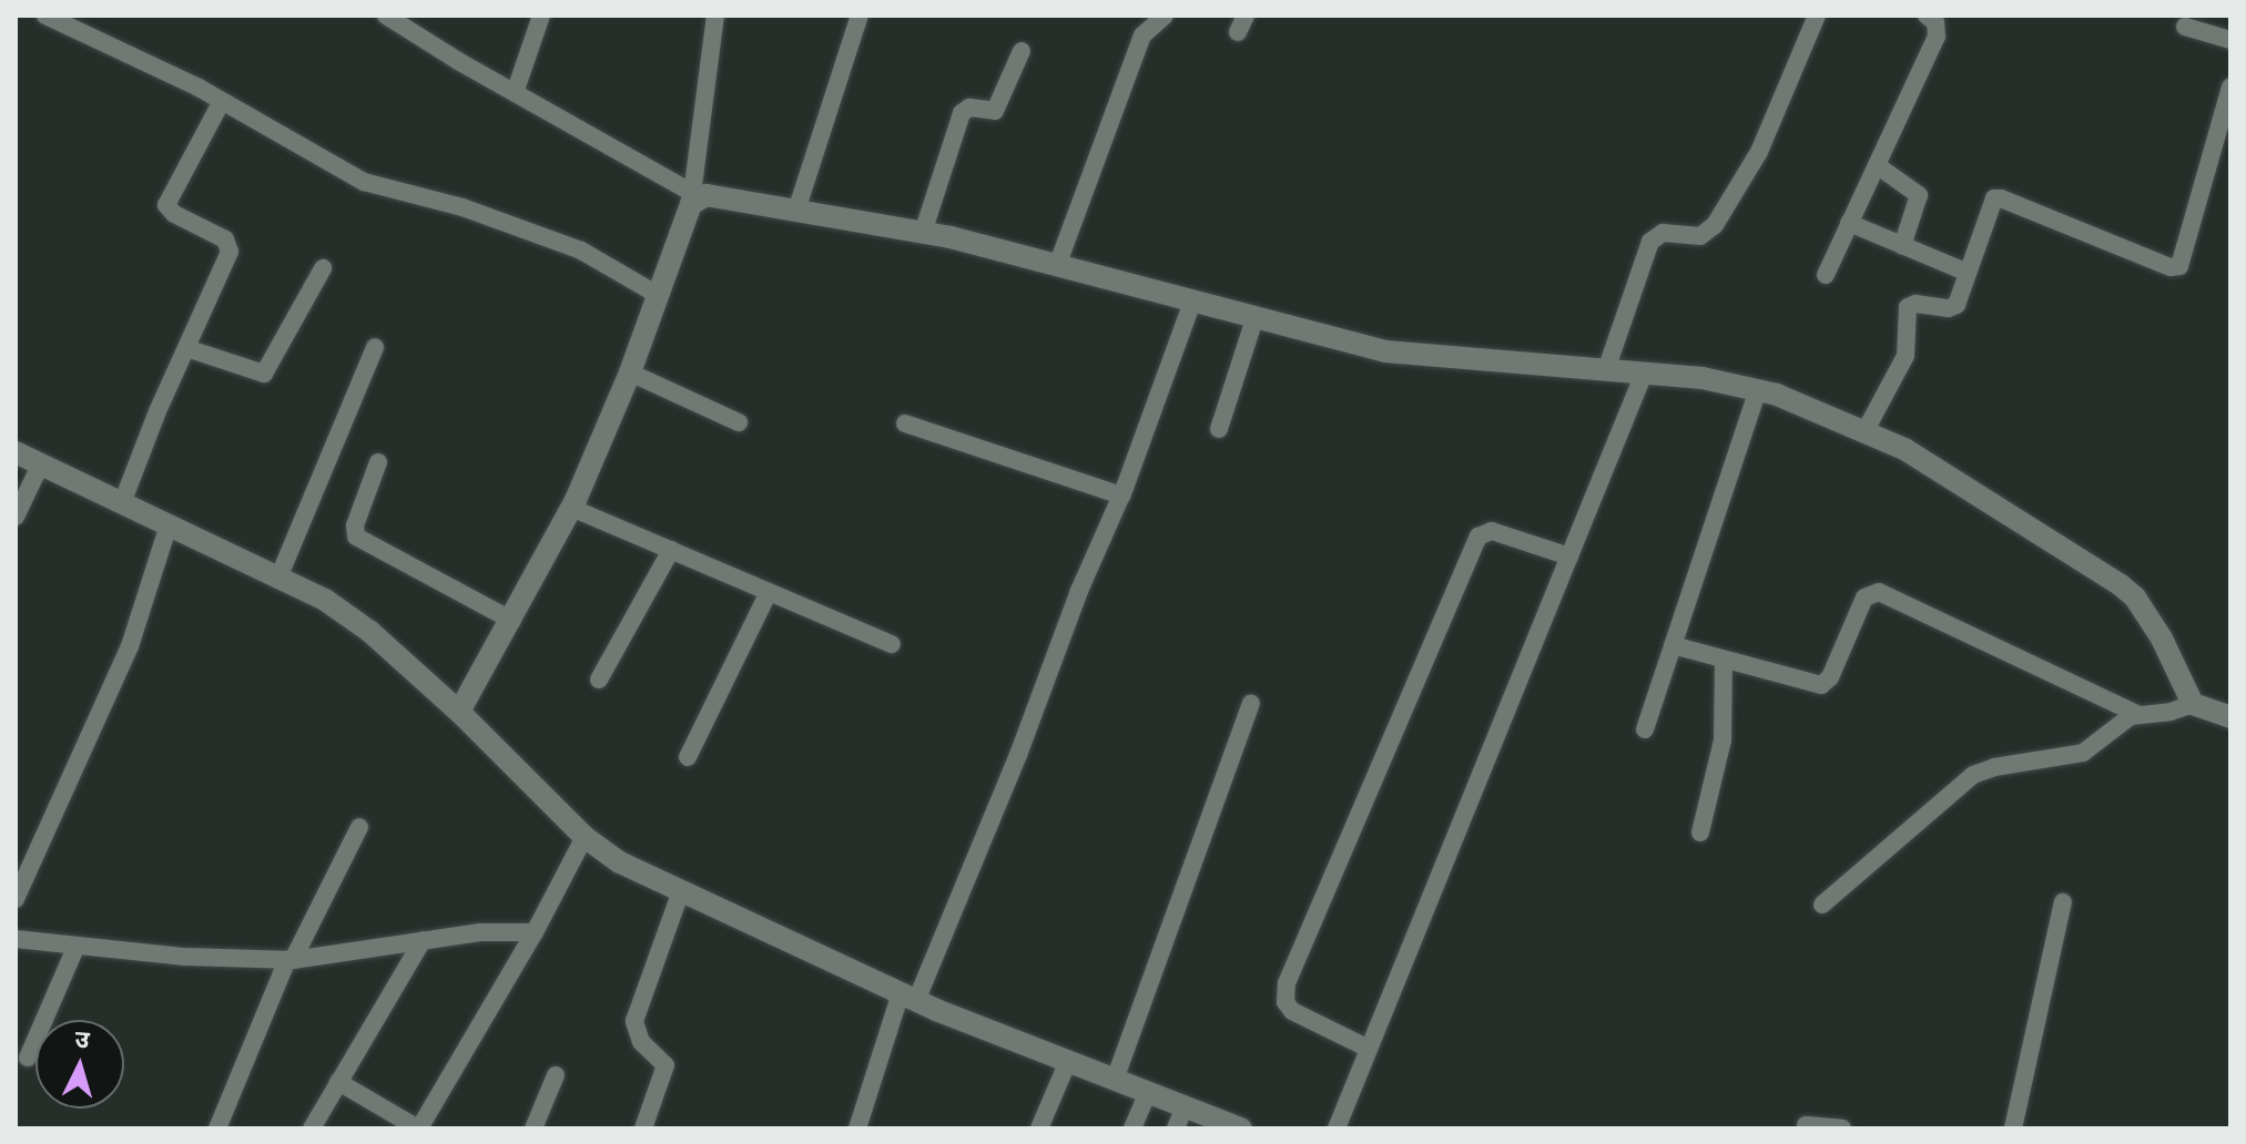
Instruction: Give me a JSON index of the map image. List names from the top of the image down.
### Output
{
  "north": "top"
}
